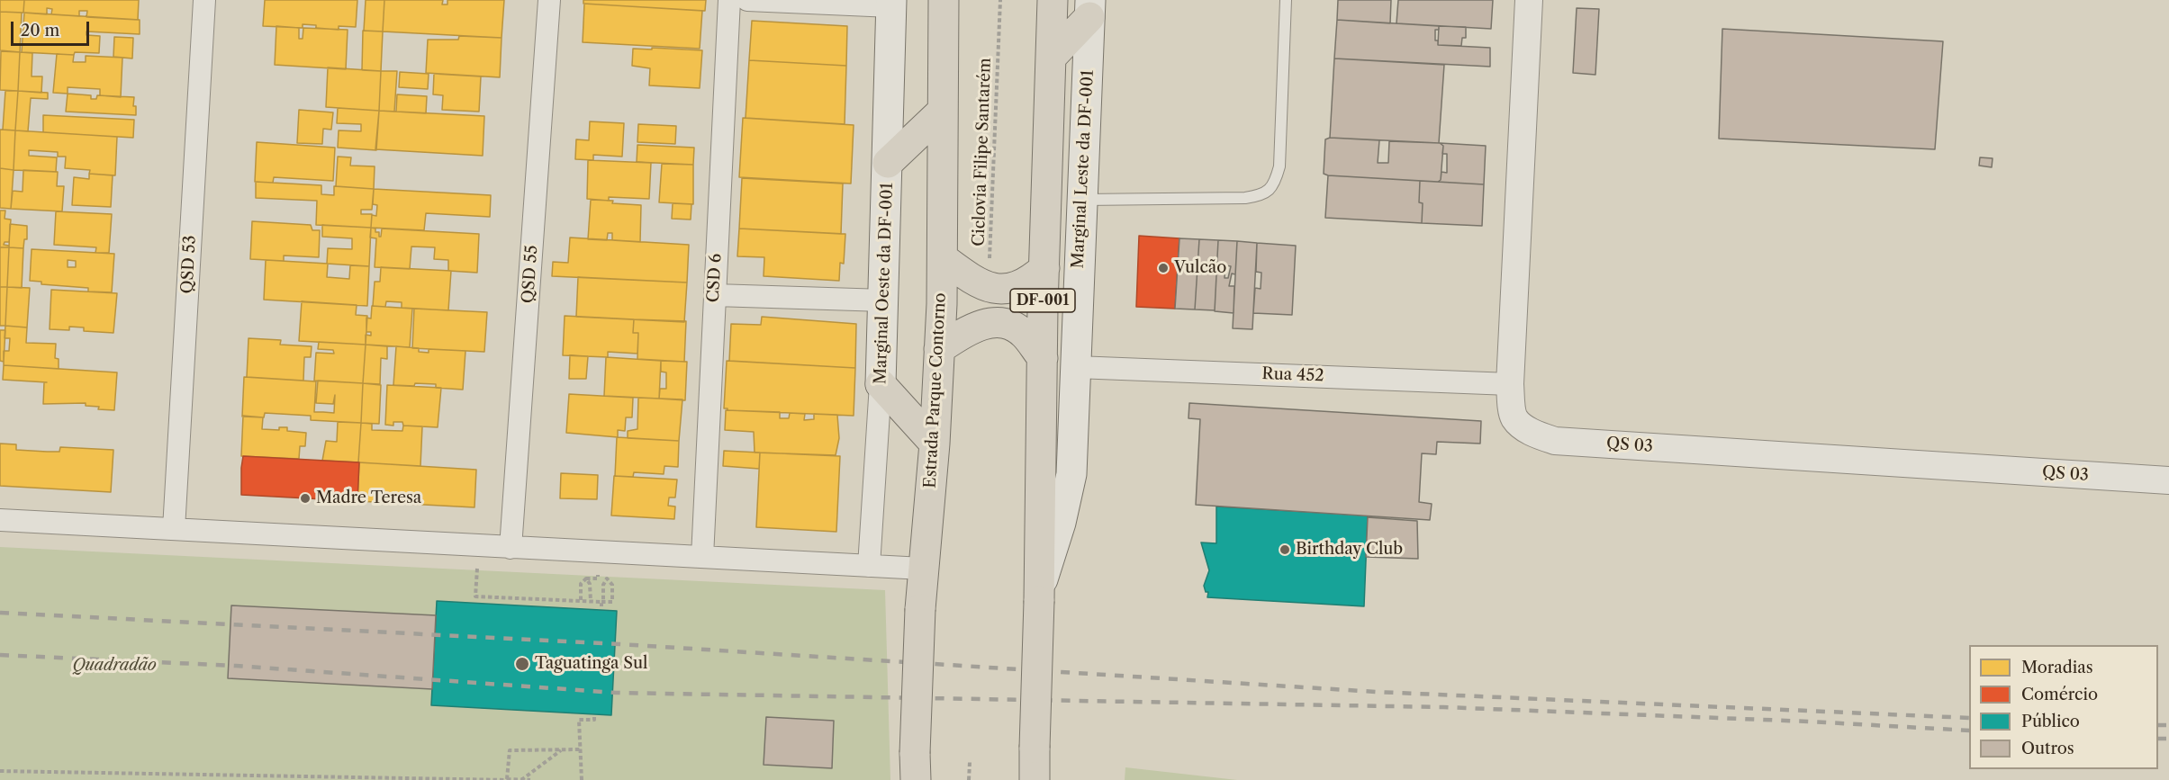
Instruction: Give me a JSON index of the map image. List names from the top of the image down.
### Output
{
  "streets": {
    "highway": ["DF-001", "Estrada Parque Contorno"],
    "main road": ["Marginal Leste da DF-001", "Marginal Oeste da DF-001"],
    "street": [
      "QSD 53",
      "QSD 55",
      "CSD 6",
      "Rua 452",
      "QS 03"
    ],
    "path": ["Ciclovia Filipe Santarém"]
  },
  "crossings": [
    ["Marginal Leste da DF-001", "DF-001"],
    ["Marginal Leste da DF-001", "Rua 452"],
    ["Rua 452", "QS 03"]
  ],
  "parks": ["Quadradão"],
  "places": [
    "Vulcão",
    "Madre Teresa",
    "Birthday Club",
    "Taguatinga Sul"
  ],
  "legend": [
    "Moradias",
    "Comércio",
    "Público",
    "Outros"
  ],
  "scale_bar": "20 m"
}
